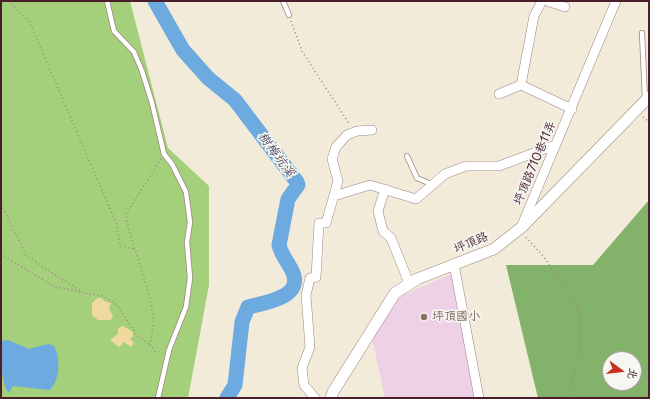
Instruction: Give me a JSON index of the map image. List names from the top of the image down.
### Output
{
  "streets": {
    "street": ["坪頂路710巷11弄", "坪頂路"]
  },
  "crossings": [
    ["坪頂路710巷11弄", "坪頂路"]
  ],
  "water": ["樹梅坑溪"],
  "places": ["坪頂國小"],
  "north": "right"
}
